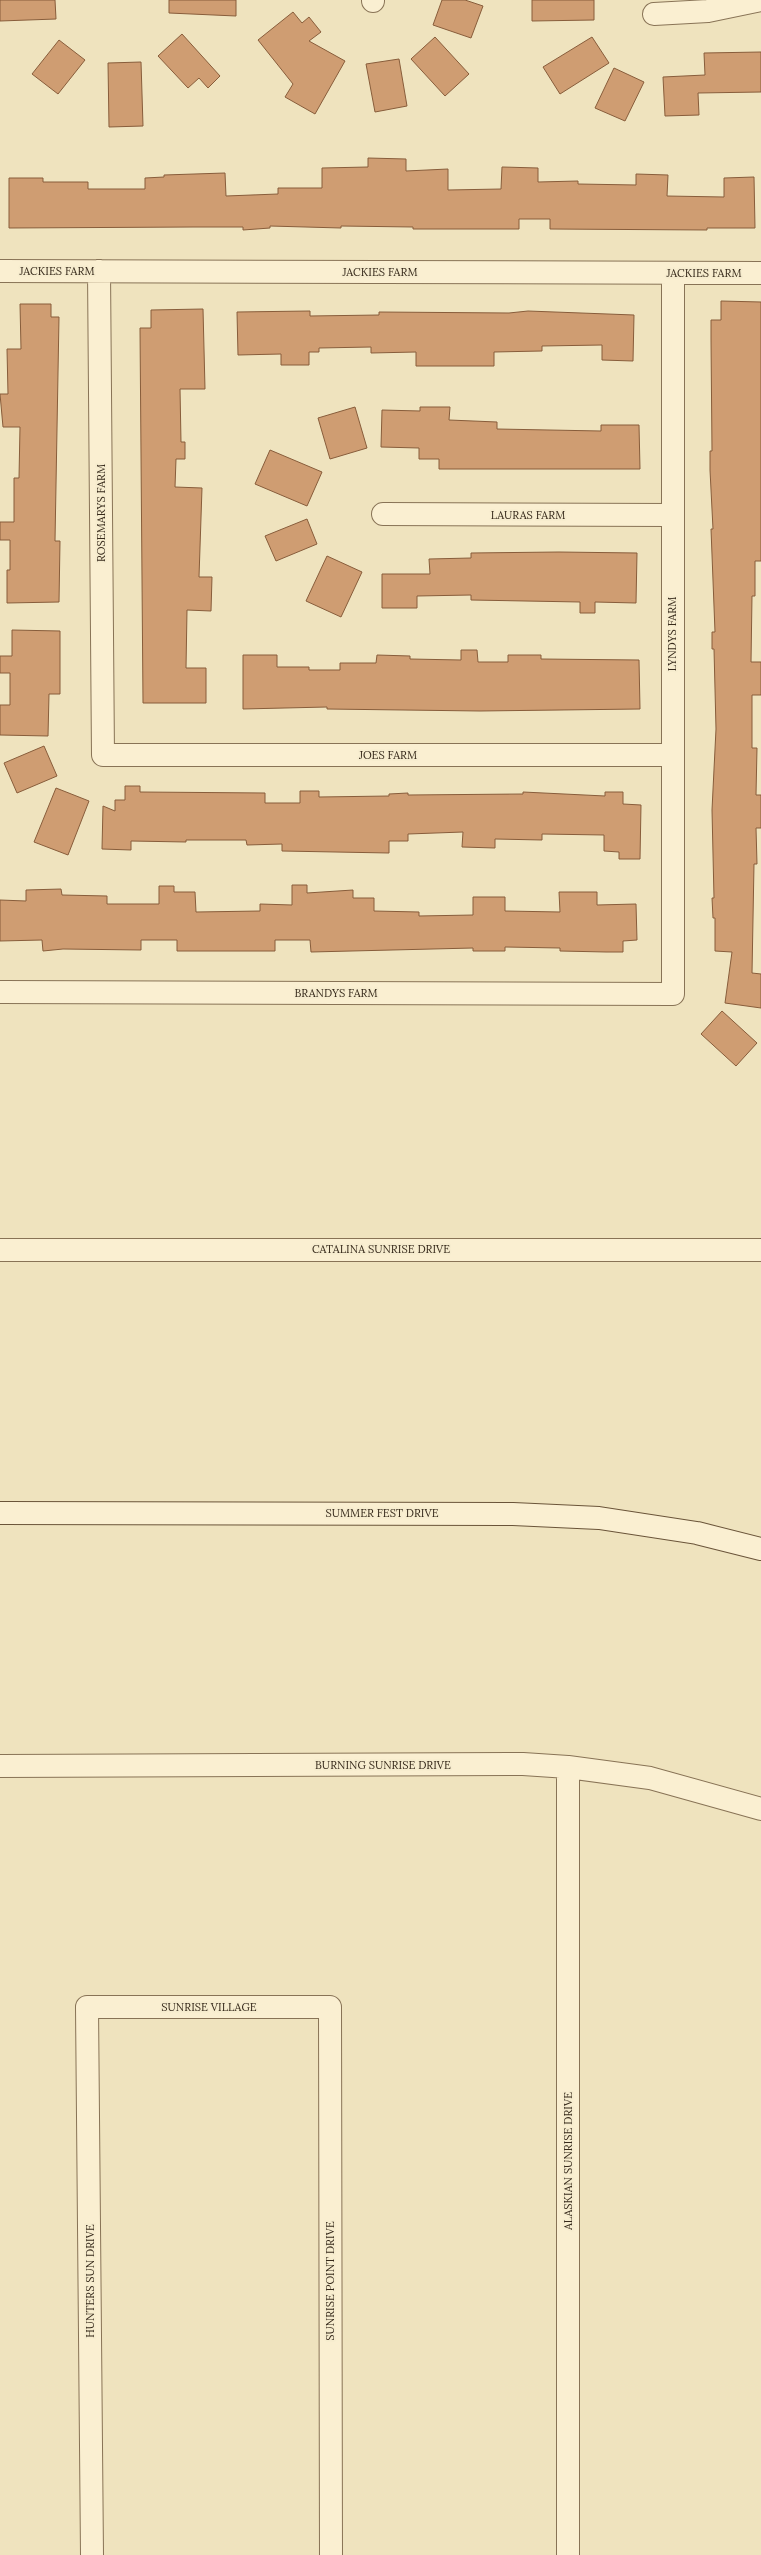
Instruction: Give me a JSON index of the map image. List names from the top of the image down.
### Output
{
  "streets": {
    "street": [
      "JACKIES FARM",
      "ROSEMARYS FARM",
      "LAURAS FARM",
      "LYNDYS FARM",
      "JOES FARM",
      "BRANDYS FARM",
      "CATALINA SUNRISE DRIVE",
      "SUMMER FEST DRIVE",
      "BURNING SUNRISE DRIVE",
      "SUNRISE VILLAGE",
      "ALASKIAN SUNRISE DRIVE",
      "HUNTERS SUN DRIVE",
      "SUNRISE POINT DRIVE"
    ]
  },
  "crossings": [
    ["JACKIES FARM", "ROSEMARYS FARM"],
    ["JACKIES FARM", "LYNDYS FARM"],
    ["ROSEMARYS FARM", "JOES FARM"],
    ["LAURAS FARM", "LYNDYS FARM"],
    ["LYNDYS FARM", "JOES FARM"],
    ["LYNDYS FARM", "BRANDYS FARM"],
    ["BURNING SUNRISE DRIVE", "ALASKIAN SUNRISE DRIVE"],
    ["SUNRISE VILLAGE", "HUNTERS SUN DRIVE"],
    ["SUNRISE VILLAGE", "SUNRISE POINT DRIVE"]
  ]
}
